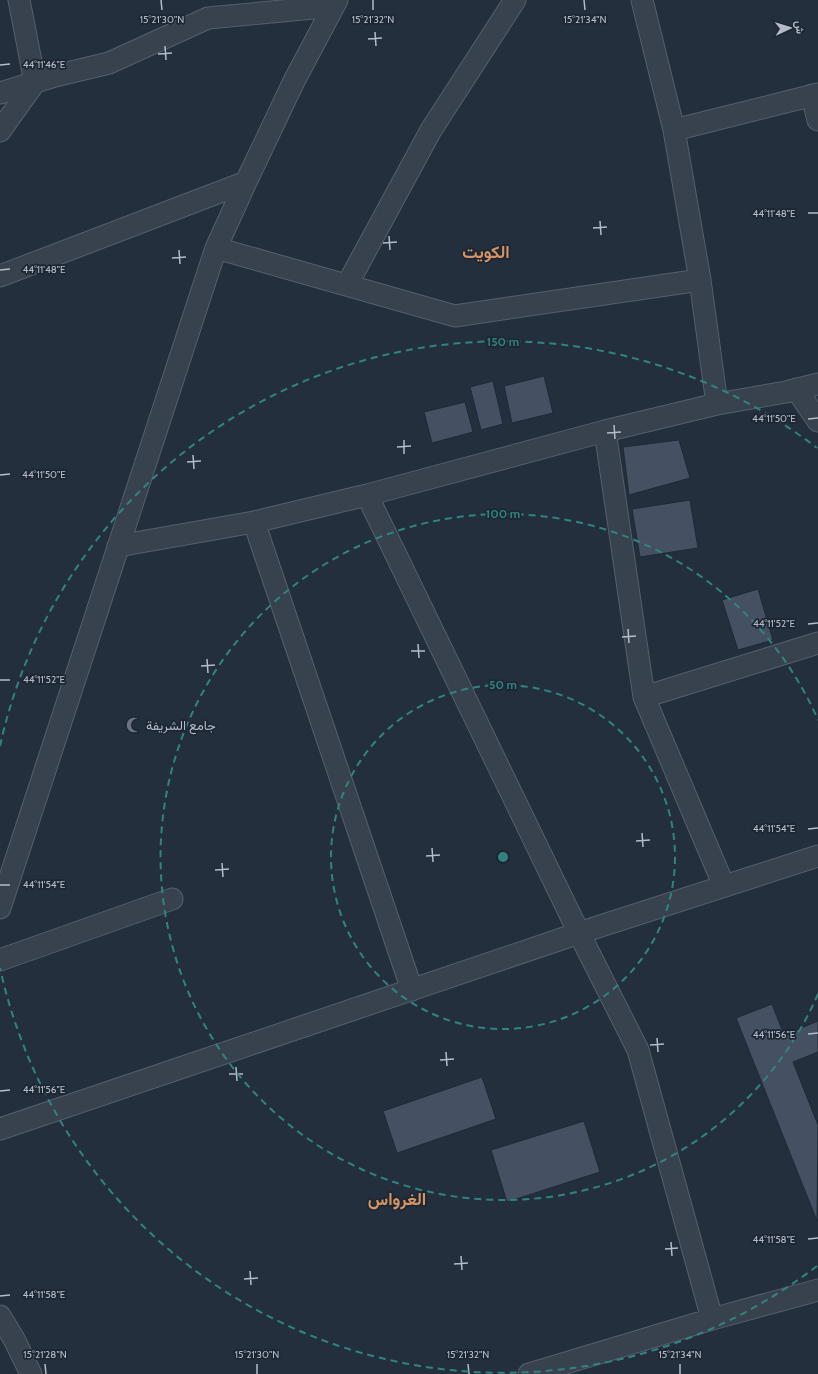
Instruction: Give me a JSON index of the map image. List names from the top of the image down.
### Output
{
  "districts": ["الكويت", "الغرواس"],
  "places": {
    "mosque": ["جامع الشريفة"]
  },
  "north": "right",
  "coordinates": [
    "15°21'30\"N",
    "15°21'32\"N",
    "15°21'34\"N",
    "44°11'46\"E",
    "44°11'48\"E",
    "44°11'50\"E",
    "44°11'52\"E",
    "44°11'54\"E",
    "44°11'56\"E",
    "44°11'58\"E",
    "15°21'28\"N"
  ],
  "rings": ["150 m", "100 m", "50 m"]
}
